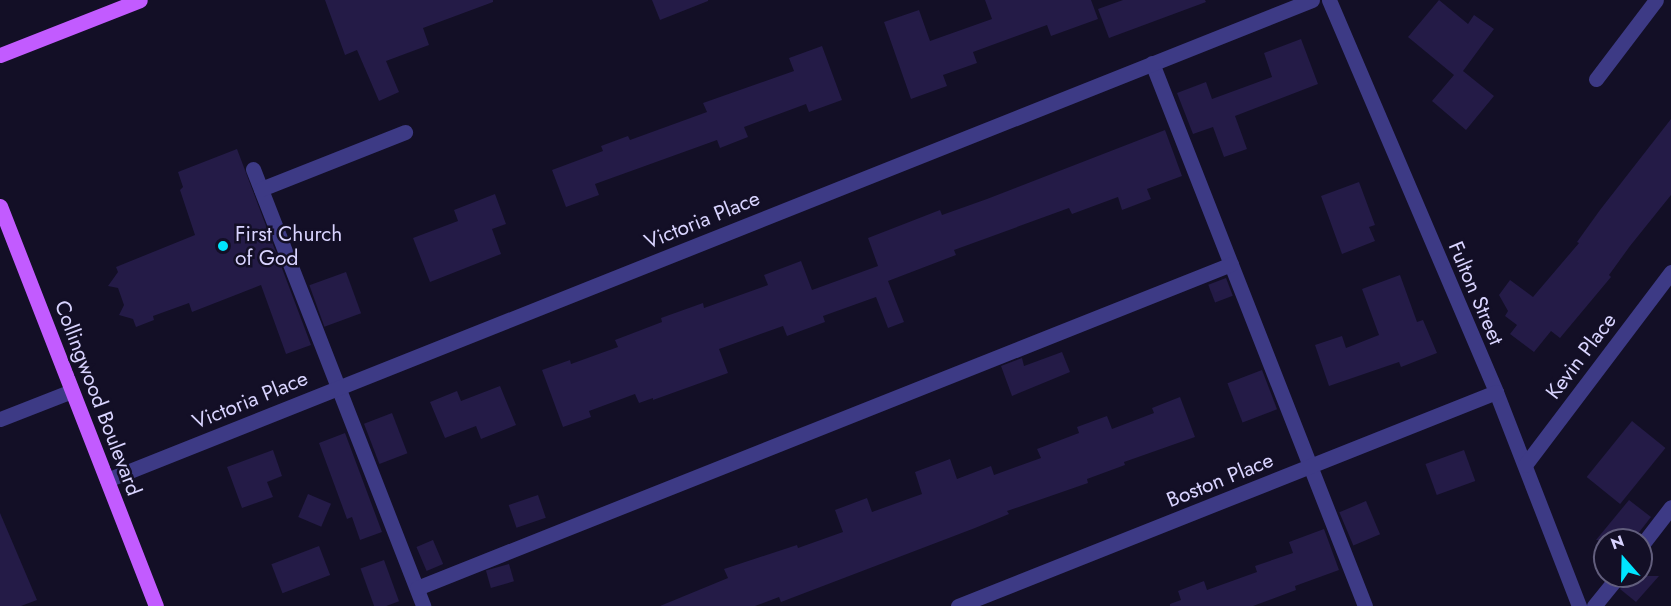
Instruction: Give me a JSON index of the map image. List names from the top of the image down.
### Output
{
  "streets": {
    "main road": ["Collingwood Boulevard"],
    "street": [
      "Victoria Place",
      "Fulton Street",
      "Kevin Place",
      "Boston Place"
    ]
  },
  "crossings": [
    ["Victoria Place", "Collingwood Boulevard"],
    ["Fulton Street", "Kevin Place"],
    ["Fulton Street", "Boston Place"]
  ],
  "places": ["First Church of God"],
  "north": "top"
}
